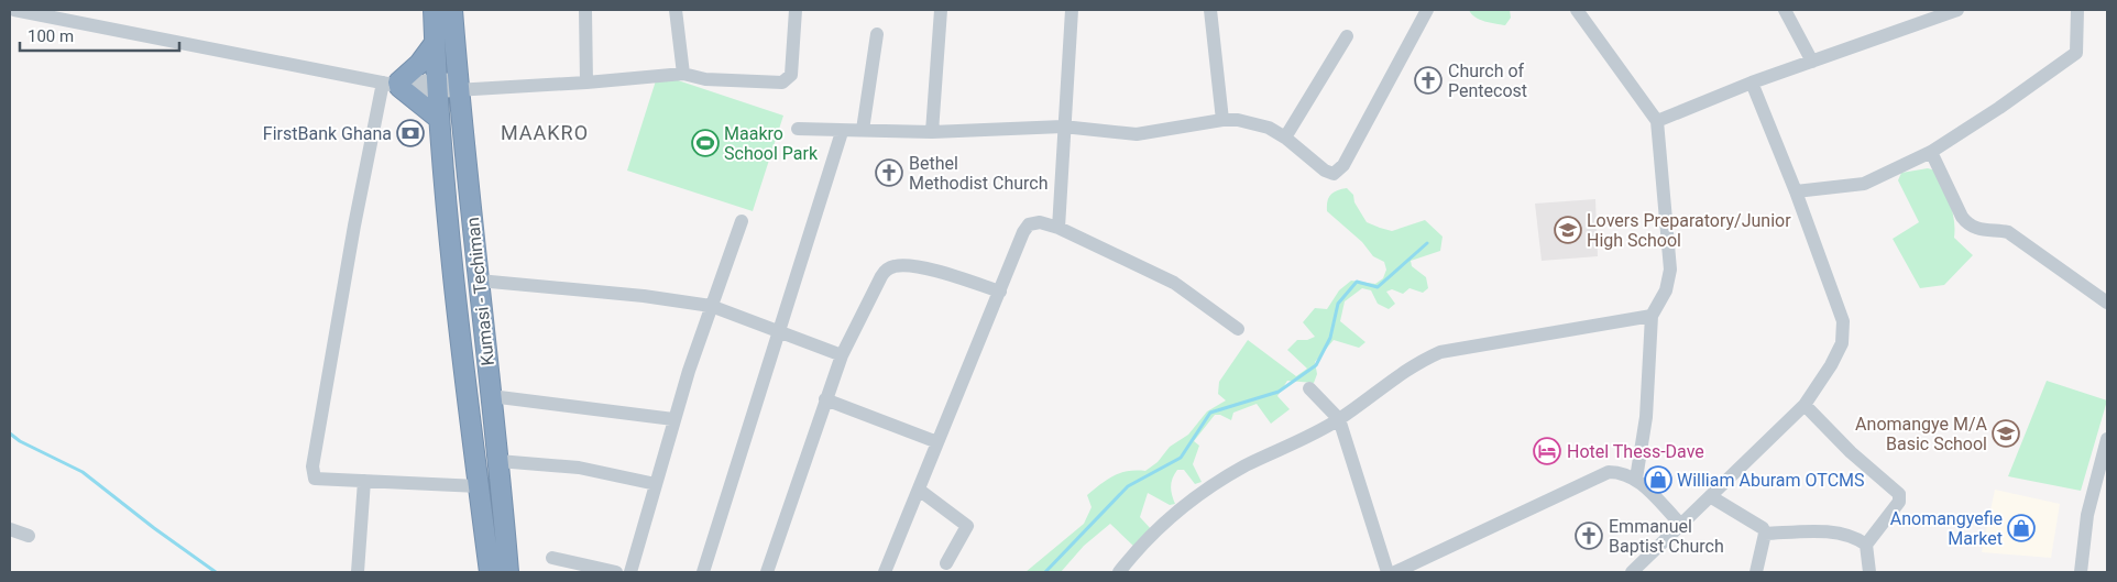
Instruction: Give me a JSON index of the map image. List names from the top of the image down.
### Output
{
  "streets": {
    "highway": ["Kumasi - Techiman"]
  },
  "districts": ["MAAKRO"],
  "places": {
    "church": ["Church of Pentecost", "Bethel Methodist Church", "Emmanuel Baptist Church"],
    "bank": ["FirstBank Ghana"],
    "sports": ["Maakro School Park"],
    "school or university": ["Lovers Preparatory/Junior High School", "Anomangye M/A Basic School"],
    "hotel": ["Hotel Thess-Dave"],
    "shop": ["William Aburam OTCMS", "Anomangyefie Market"]
  },
  "scale_bar": "100 m"
}
